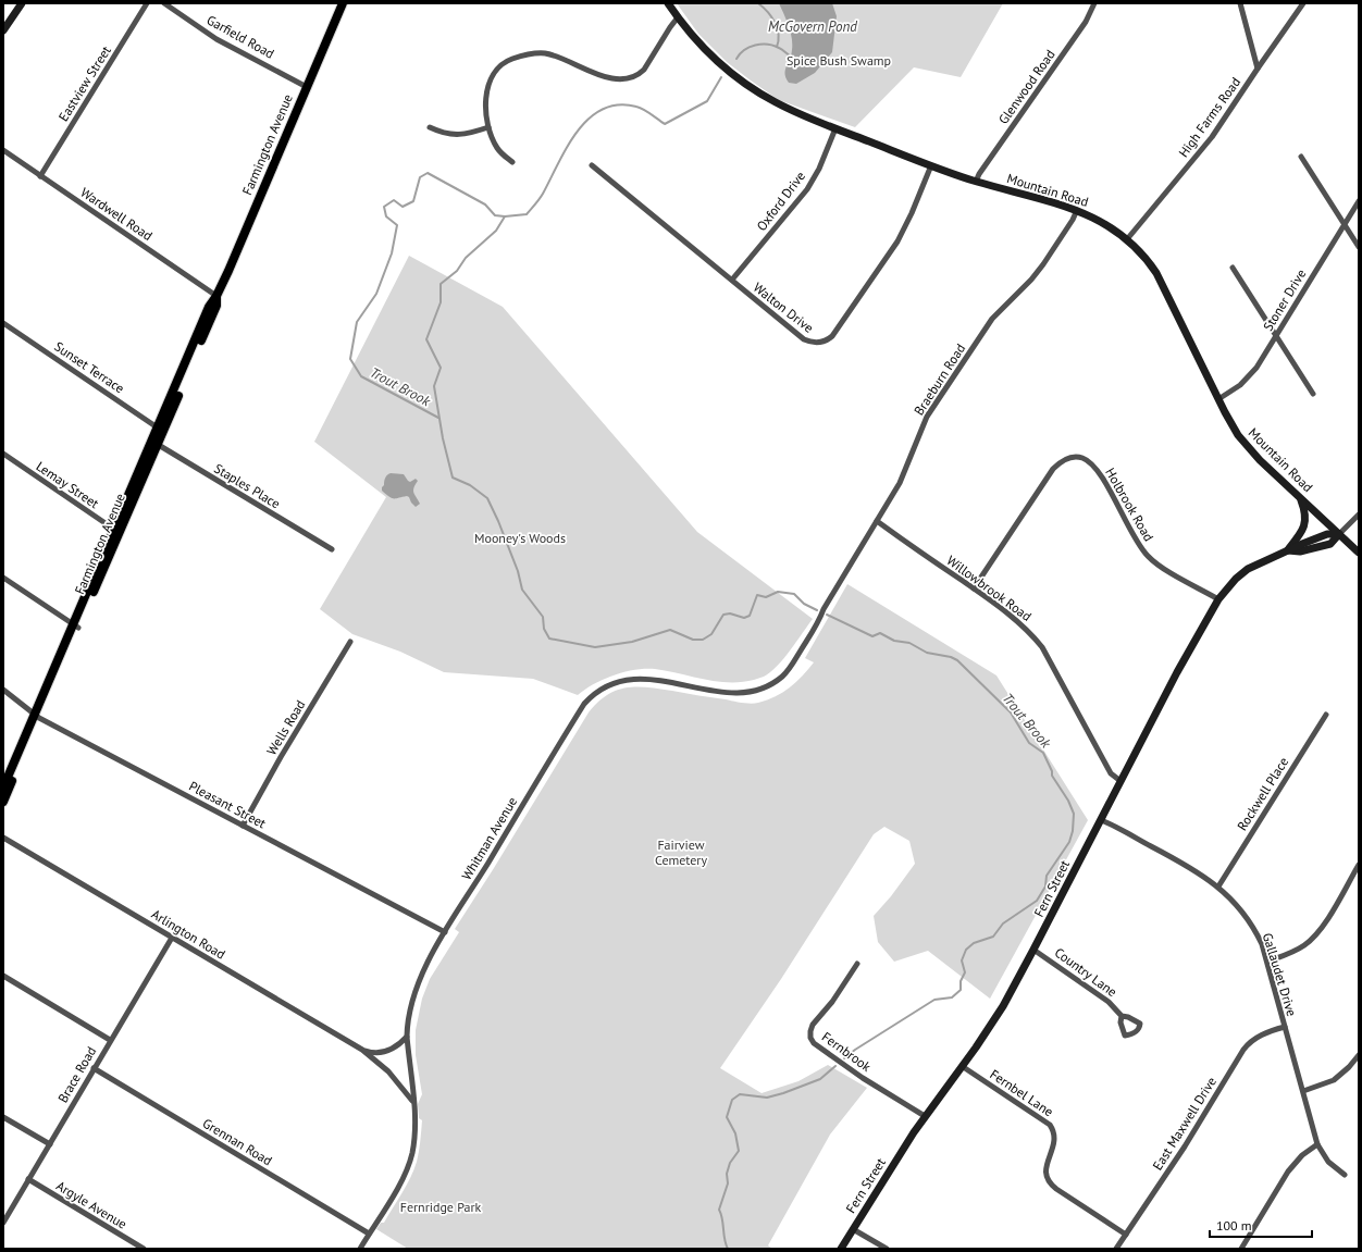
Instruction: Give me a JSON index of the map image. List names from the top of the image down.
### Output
{
  "streets": {
    "main road": ["Farmington Avenue"],
    "street": [
      "Garfield Road",
      "Eastview Street",
      "Glenwood Road",
      "High Farms Road",
      "Mountain Road",
      "Oxford Drive",
      "Wardwell Road",
      "Stoner Drive",
      "Walton Drive",
      "Sunset Terrace",
      "Braeburn Road",
      "Lemay Street",
      "Staples Place",
      "Holbrook Road",
      "Willowbrook Road",
      "Wells Road",
      "Rockwell Place",
      "Pleasant Street",
      "Whitman Avenue",
      "Fern Street",
      "Arlington Road",
      "Country Lane",
      "Gallaudet Drive",
      "Fernbrook",
      "Brace Road",
      "Fernbel Lane",
      "East Maxwell Drive",
      "Grennan Road",
      "Argyle Avenue"
    ]
  },
  "crossings": [
    ["Garfield Road", "Farmington Avenue"],
    ["Eastview Street", "Wardwell Road"],
    ["Glenwood Road", "Mountain Road"],
    ["High Farms Road", "Mountain Road"],
    ["Farmington Avenue", "Wardwell Road"],
    ["Farmington Avenue", "Sunset Terrace"],
    ["Farmington Avenue", "Lemay Street"],
    ["Farmington Avenue", "Staples Place"],
    ["Farmington Avenue", "Pleasant Street"],
    ["Mountain Road", "Oxford Drive"],
    ["Mountain Road", "Stoner Drive"],
    ["Mountain Road", "Walton Drive"],
    ["Mountain Road", "Braeburn Road"],
    ["Mountain Road", "Fern Street"],
    ["Oxford Drive", "Walton Drive"],
    ["Braeburn Road", "Willowbrook Road"],
    ["Braeburn Road", "Whitman Avenue"],
    ["Holbrook Road", "Willowbrook Road"],
    ["Holbrook Road", "Fern Street"],
    ["Willowbrook Road", "Fern Street"],
    ["Wells Road", "Pleasant Street"],
    ["Rockwell Place", "Gallaudet Drive"],
    ["Pleasant Street", "Whitman Avenue"],
    ["Whitman Avenue", "Arlington Road"],
    ["Whitman Avenue", "Grennan Road"],
    ["Fern Street", "Country Lane"],
    ["Fern Street", "Gallaudet Drive"],
    ["Fern Street", "Fernbrook"],
    ["Fern Street", "Fernbel Lane"],
    ["Arlington Road", "Brace Road"],
    ["Gallaudet Drive", "East Maxwell Drive"],
    ["Brace Road", "Grennan Road"],
    ["Brace Road", "Argyle Avenue"],
    ["Fernbel Lane", "East Maxwell Drive"]
  ],
  "water": ["McGovern Pond", "Trout Brook"],
  "parks": [
    "Spice Bush Swamp",
    "Mooney's Woods",
    "Fairview Cemetery",
    "Fernridge Park"
  ],
  "scale_bar": "100 m"
}
